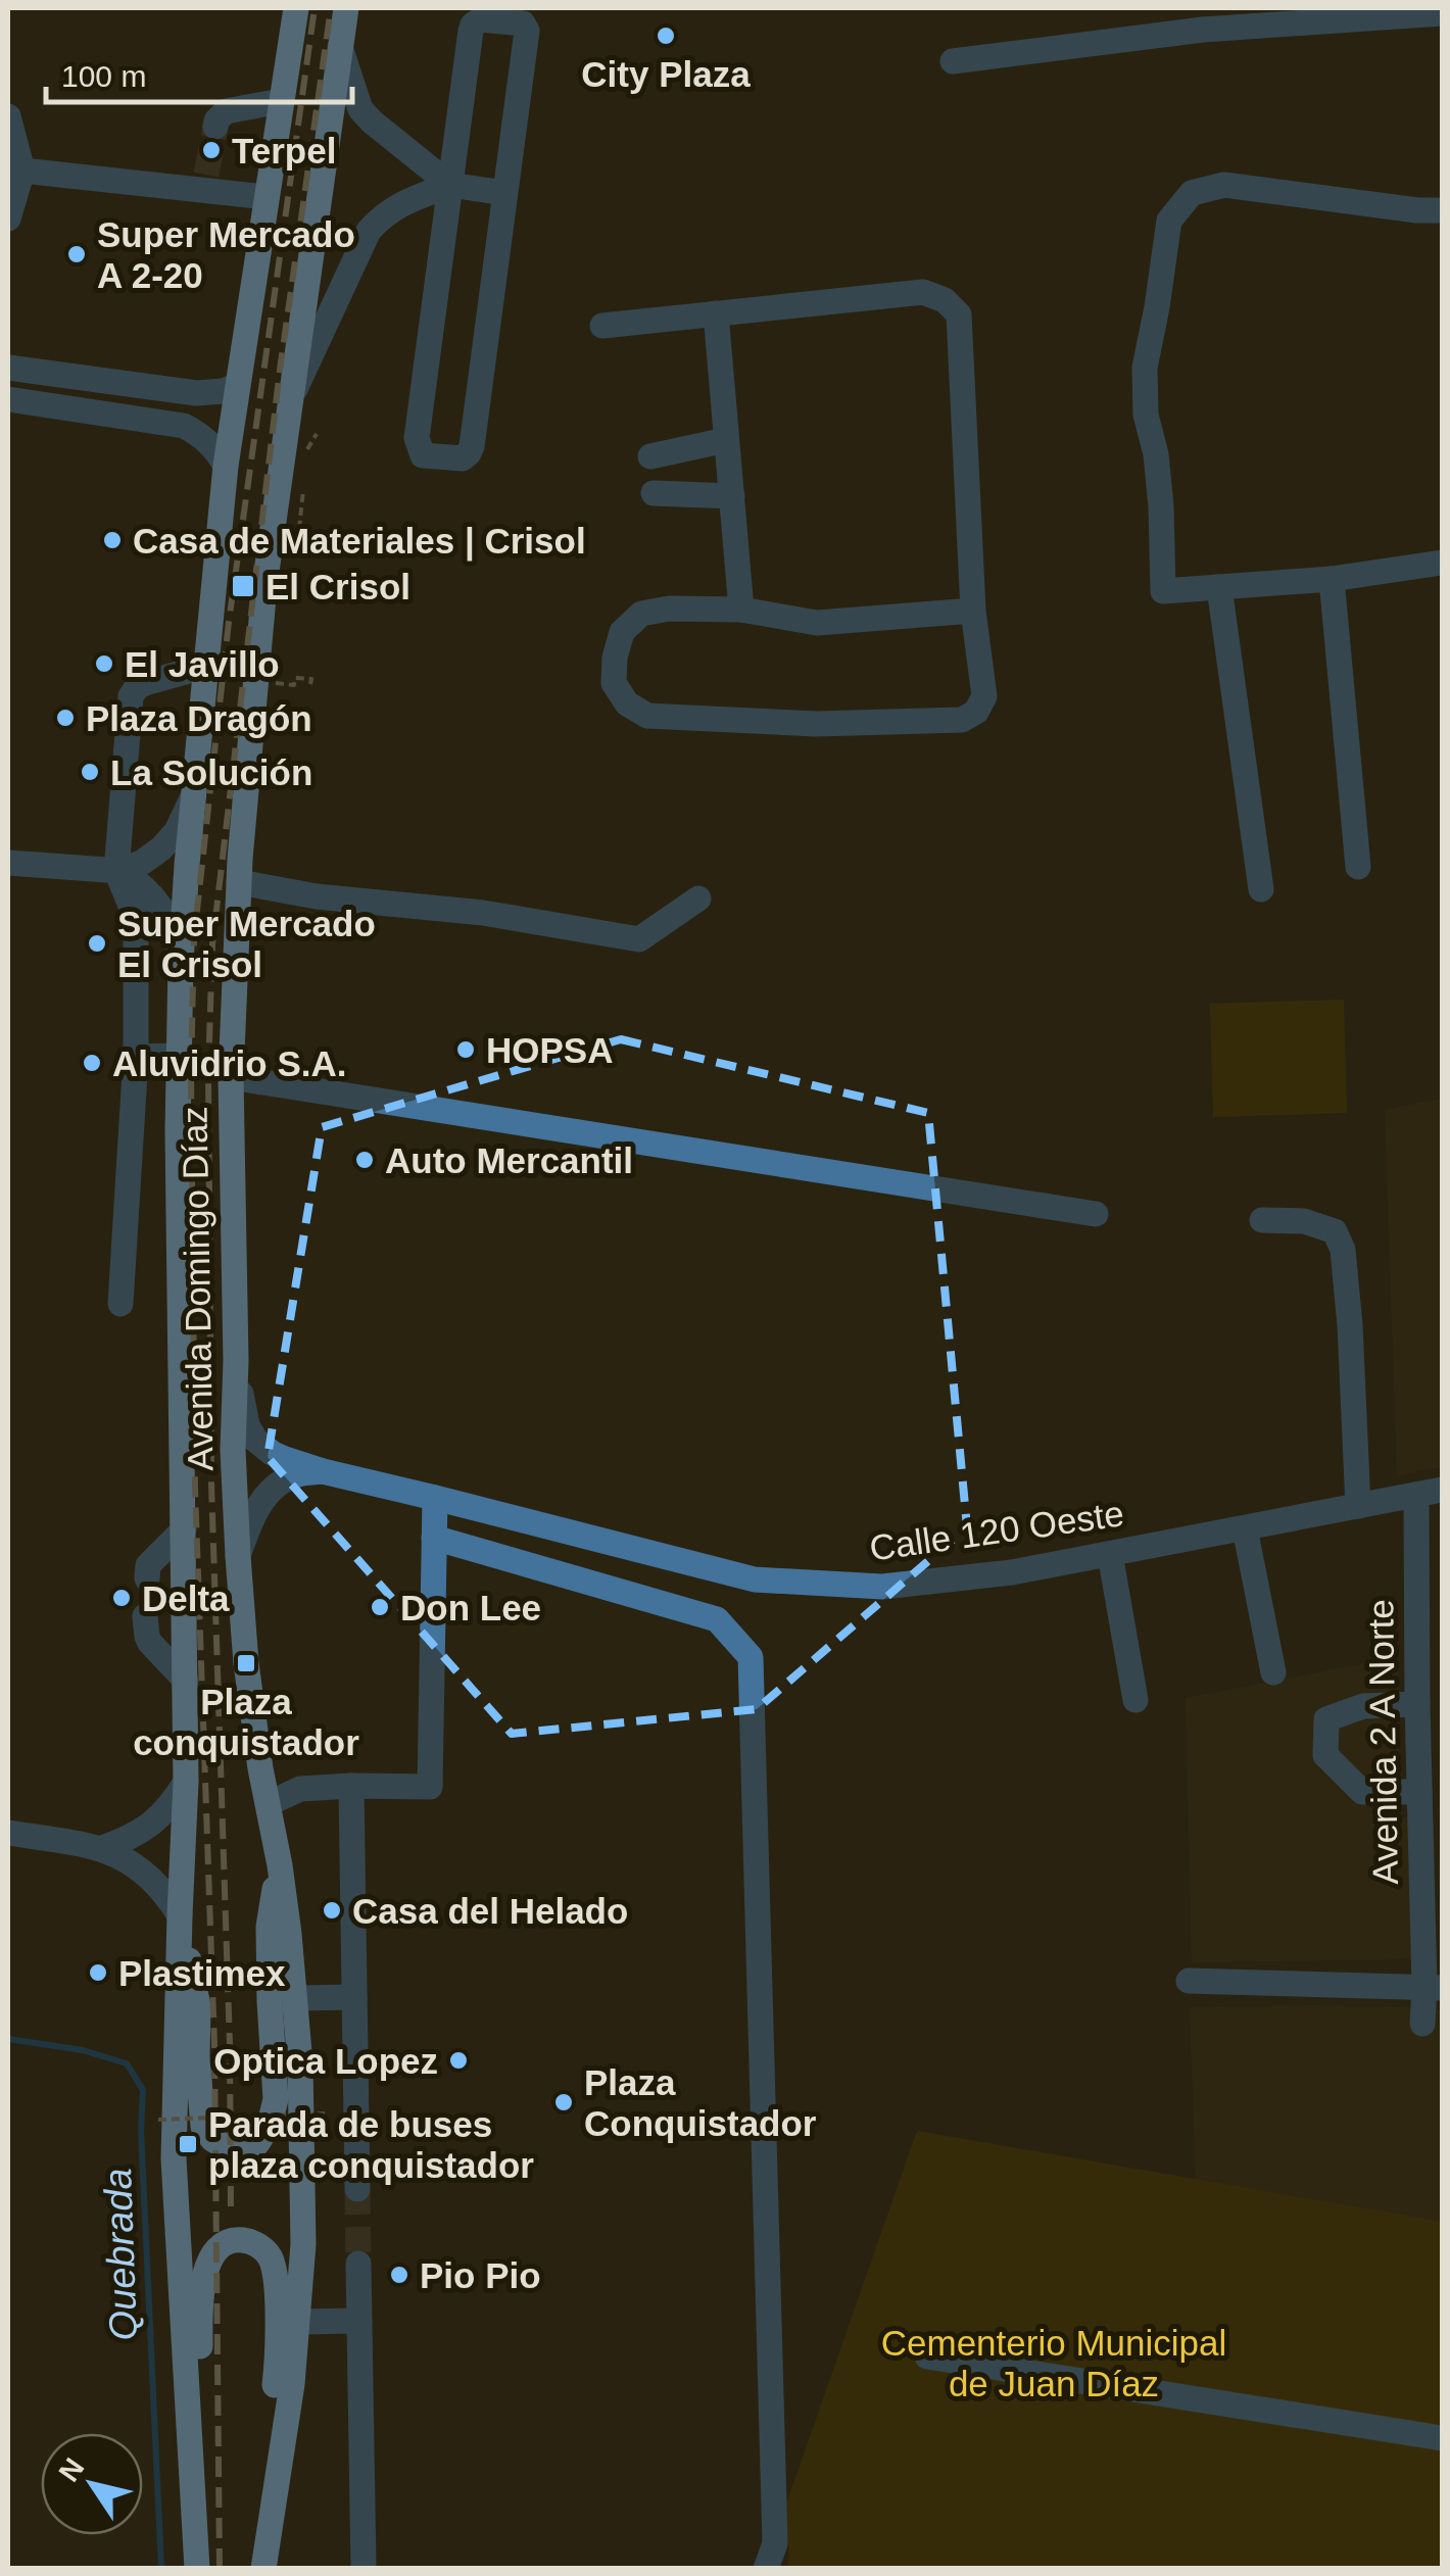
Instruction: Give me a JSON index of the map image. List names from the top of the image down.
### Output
{
  "streets": {
    "main road": ["Avenida Domingo Díaz"],
    "street": ["Calle 120 Oeste", "Avenida 2 A Norte"]
  },
  "crossings": [
    ["Avenida Domingo Díaz", "Calle 120 Oeste"],
    ["Calle 120 Oeste", "Avenida 2 A Norte"]
  ],
  "water": ["Quebrada"],
  "parks": ["Cementerio Municipal de Juan Díaz"],
  "places": {
    "other": [
      "City Plaza",
      "Terpel",
      "Super Mercado A 2-20",
      "Casa de Materiales | Crisol",
      "El Javillo",
      "Plaza Dragón",
      "La Solución",
      "Super Mercado El Crisol",
      "HOPSA",
      "Aluvidrio S.A.",
      "Auto Mercantil",
      "Delta",
      "Don Lee",
      "Casa del Helado",
      "Plastimex",
      "Optica Lopez",
      "Plaza Conquistador",
      "Pio Pio"
    ],
    "transit": ["El Crisol", "Plaza conquistador", "Parada de buses plaza conquistador"]
  },
  "scale_bar": "100 m",
  "north": "top left"
}
